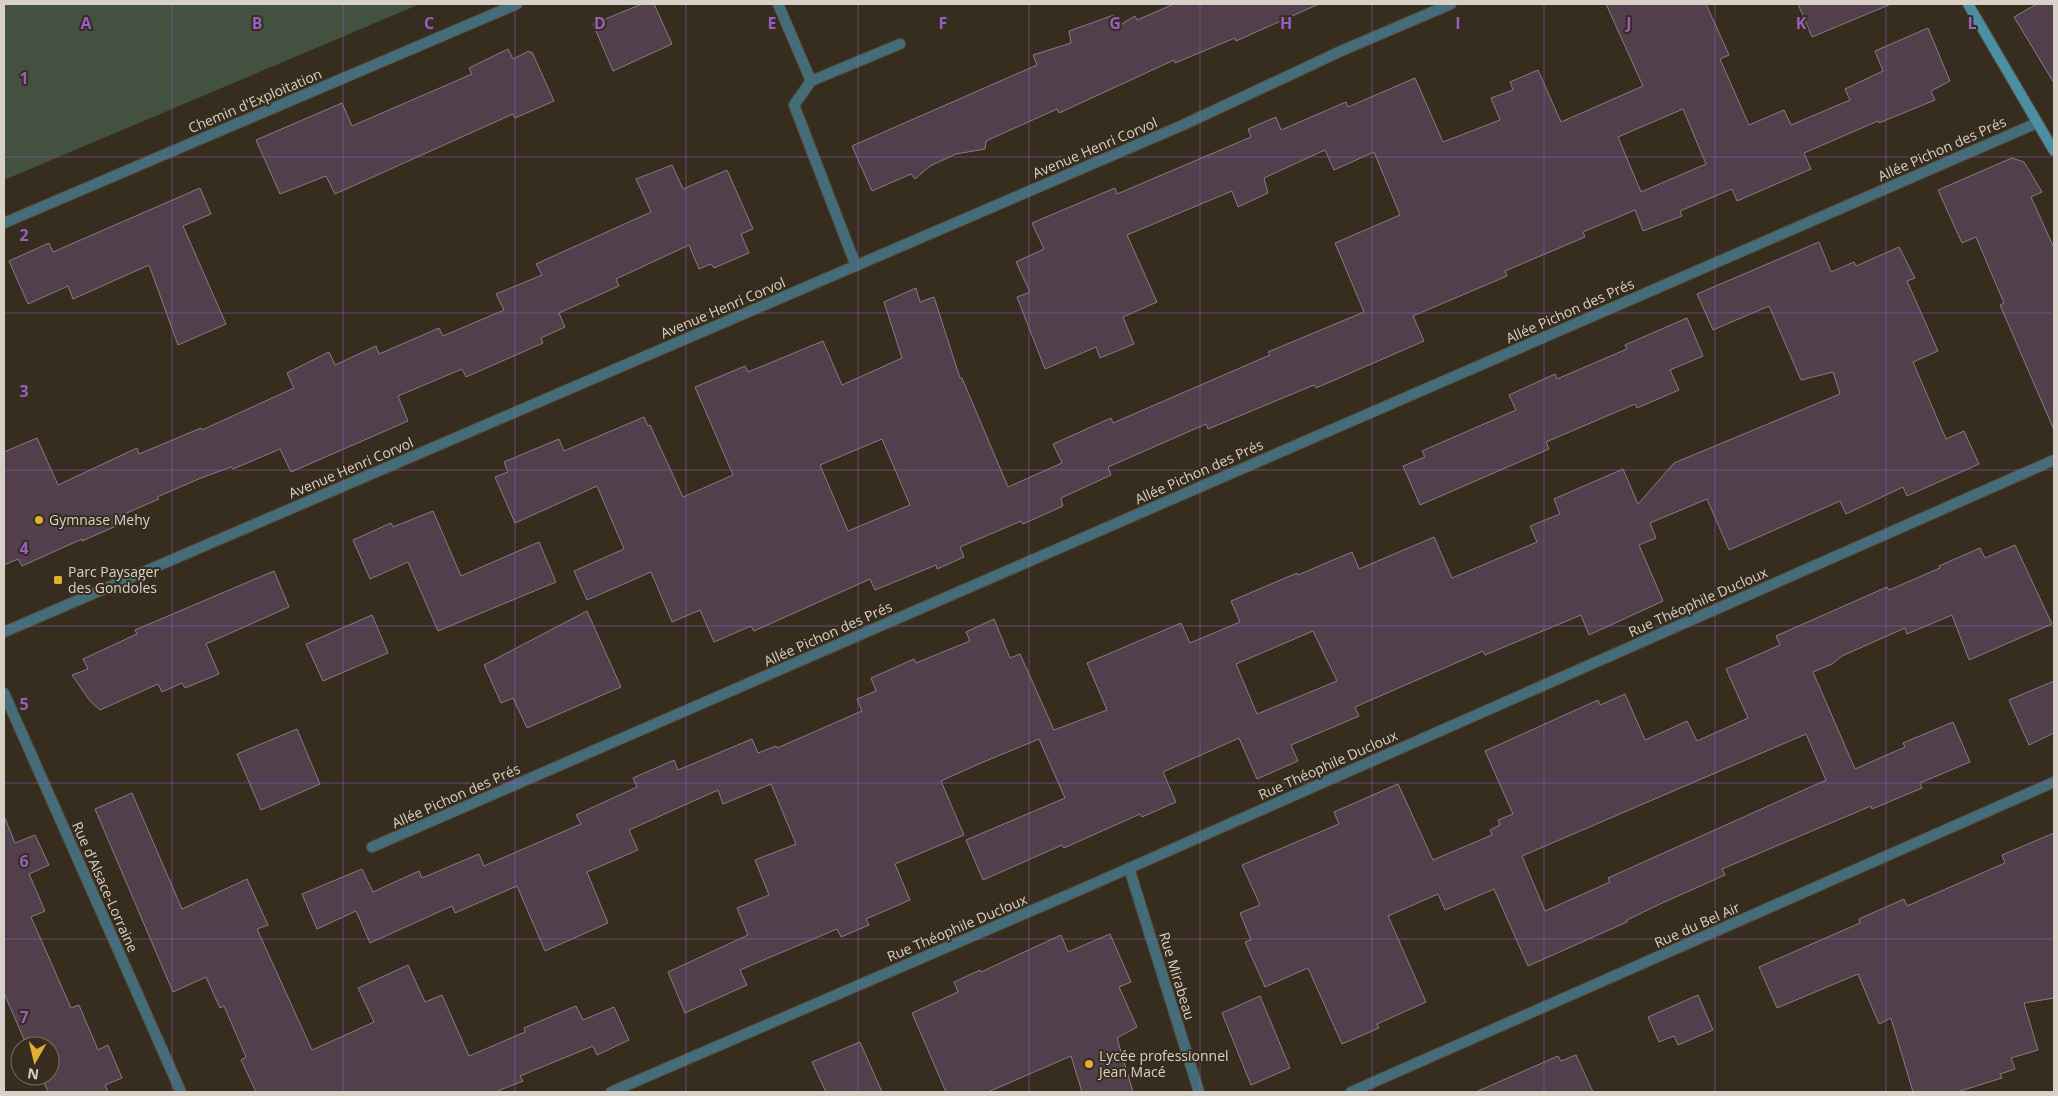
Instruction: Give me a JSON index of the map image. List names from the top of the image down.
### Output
{
  "streets": {
    "street": [
      "Chemin d'Exploitation",
      "Avenue Henri Corvol",
      "Allée Pichon des Prés",
      "Rue Théophile Ducloux",
      "Rue d'Alsace-Lorraine",
      "Rue du Bel Air",
      "Rue Mirabeau"
    ]
  },
  "crossings": [
    ["Rue Théophile Ducloux", "Rue Mirabeau"]
  ],
  "places": {
    "other": ["Gymnase Mehy", "Lycée professionnel Jean Macé"],
    "transit": ["Parc Paysager des Gondoles"]
  },
  "north": "bottom",
  "grid": {
    "columns": [
      "A",
      "B",
      "C",
      "D",
      "E",
      "F",
      "G",
      "H",
      "I",
      "J",
      "K",
      "L"
    ],
    "rows": [
      "1",
      "2",
      "3",
      "4",
      "5",
      "6",
      "7"
    ]
  }
}
